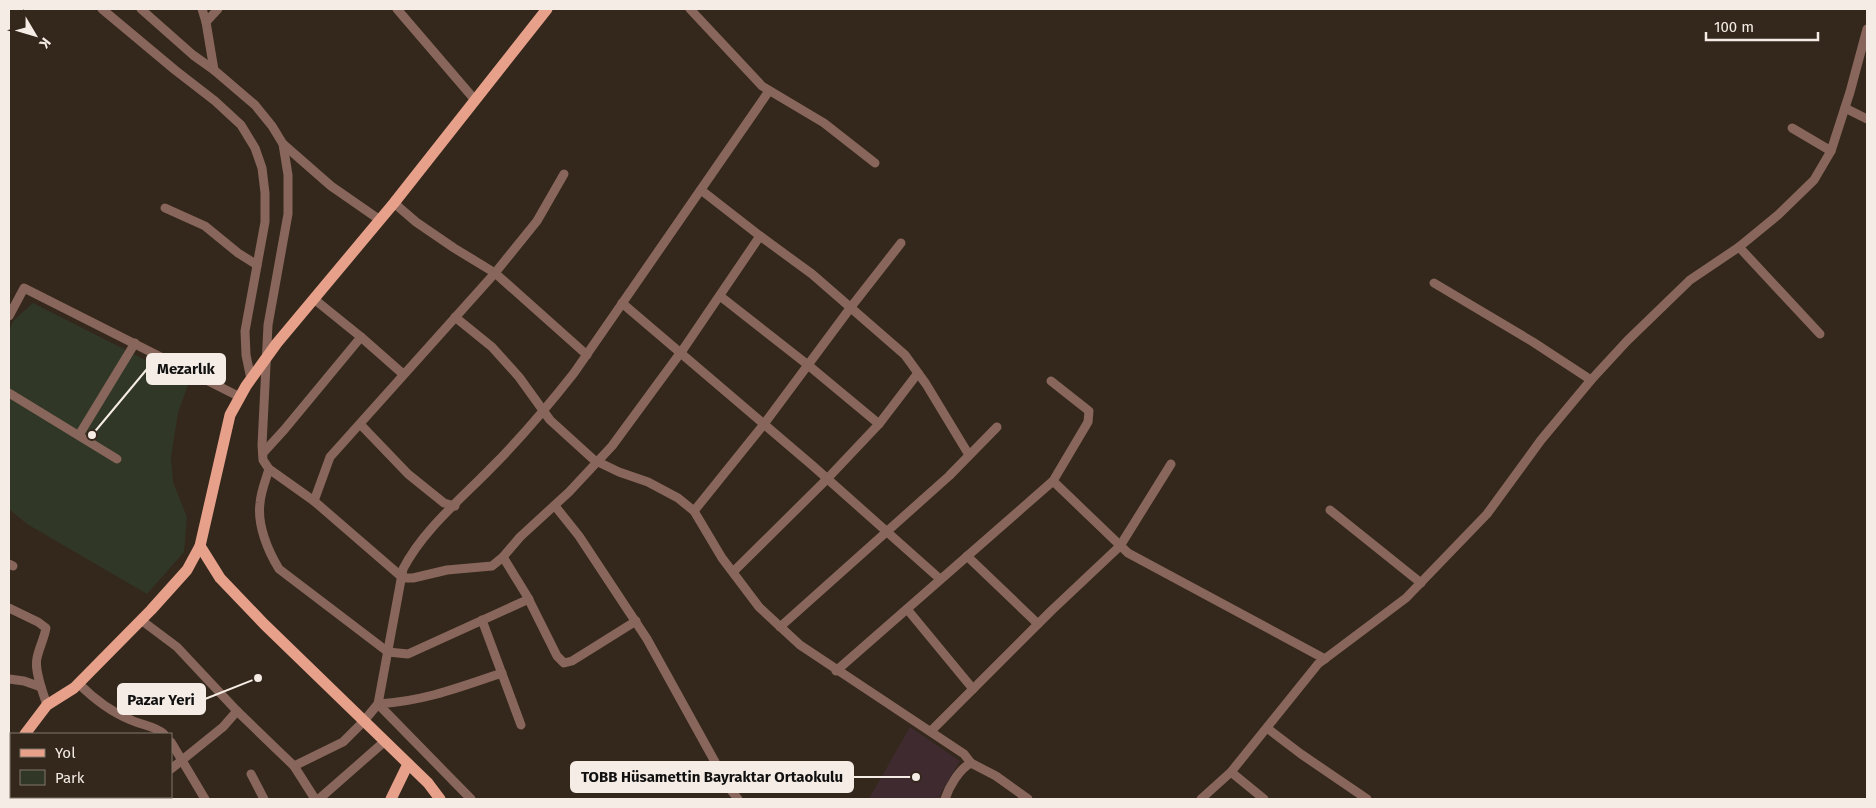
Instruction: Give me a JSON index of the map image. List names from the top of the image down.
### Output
{
  "places": ["Mezarlık", "Pazar Yeri", "TOBB Hüsamettin Bayraktar Ortaokulu"],
  "legend": ["Yol", "Park"],
  "scale_bar": "100 m",
  "north": "bottom right"
}
